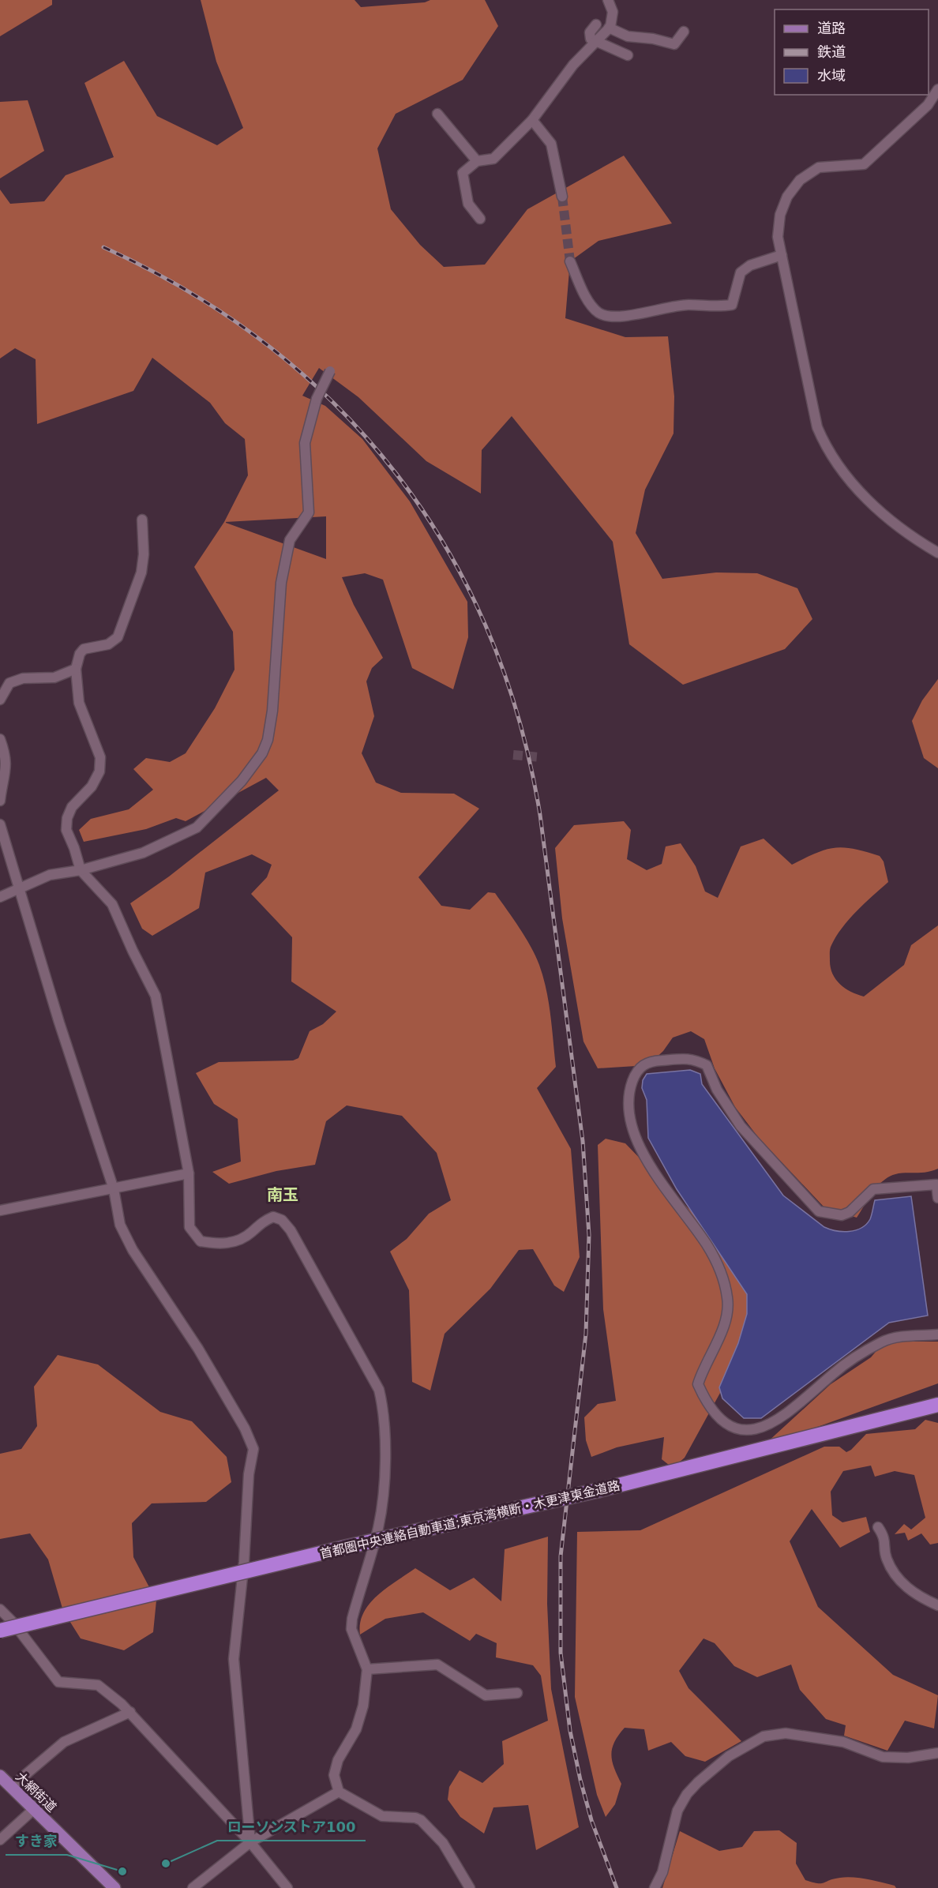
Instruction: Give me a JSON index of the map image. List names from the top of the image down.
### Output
{
  "streets": {
    "highway": ["首都圏中央連絡自動車道;東京湾横断・木更津東金道路"],
    "main road": ["大網街道"]
  },
  "districts": ["南玉"],
  "places": ["ローソンストア100", "すき家"],
  "legend": ["道路", "鉄道", "水域"]
}
